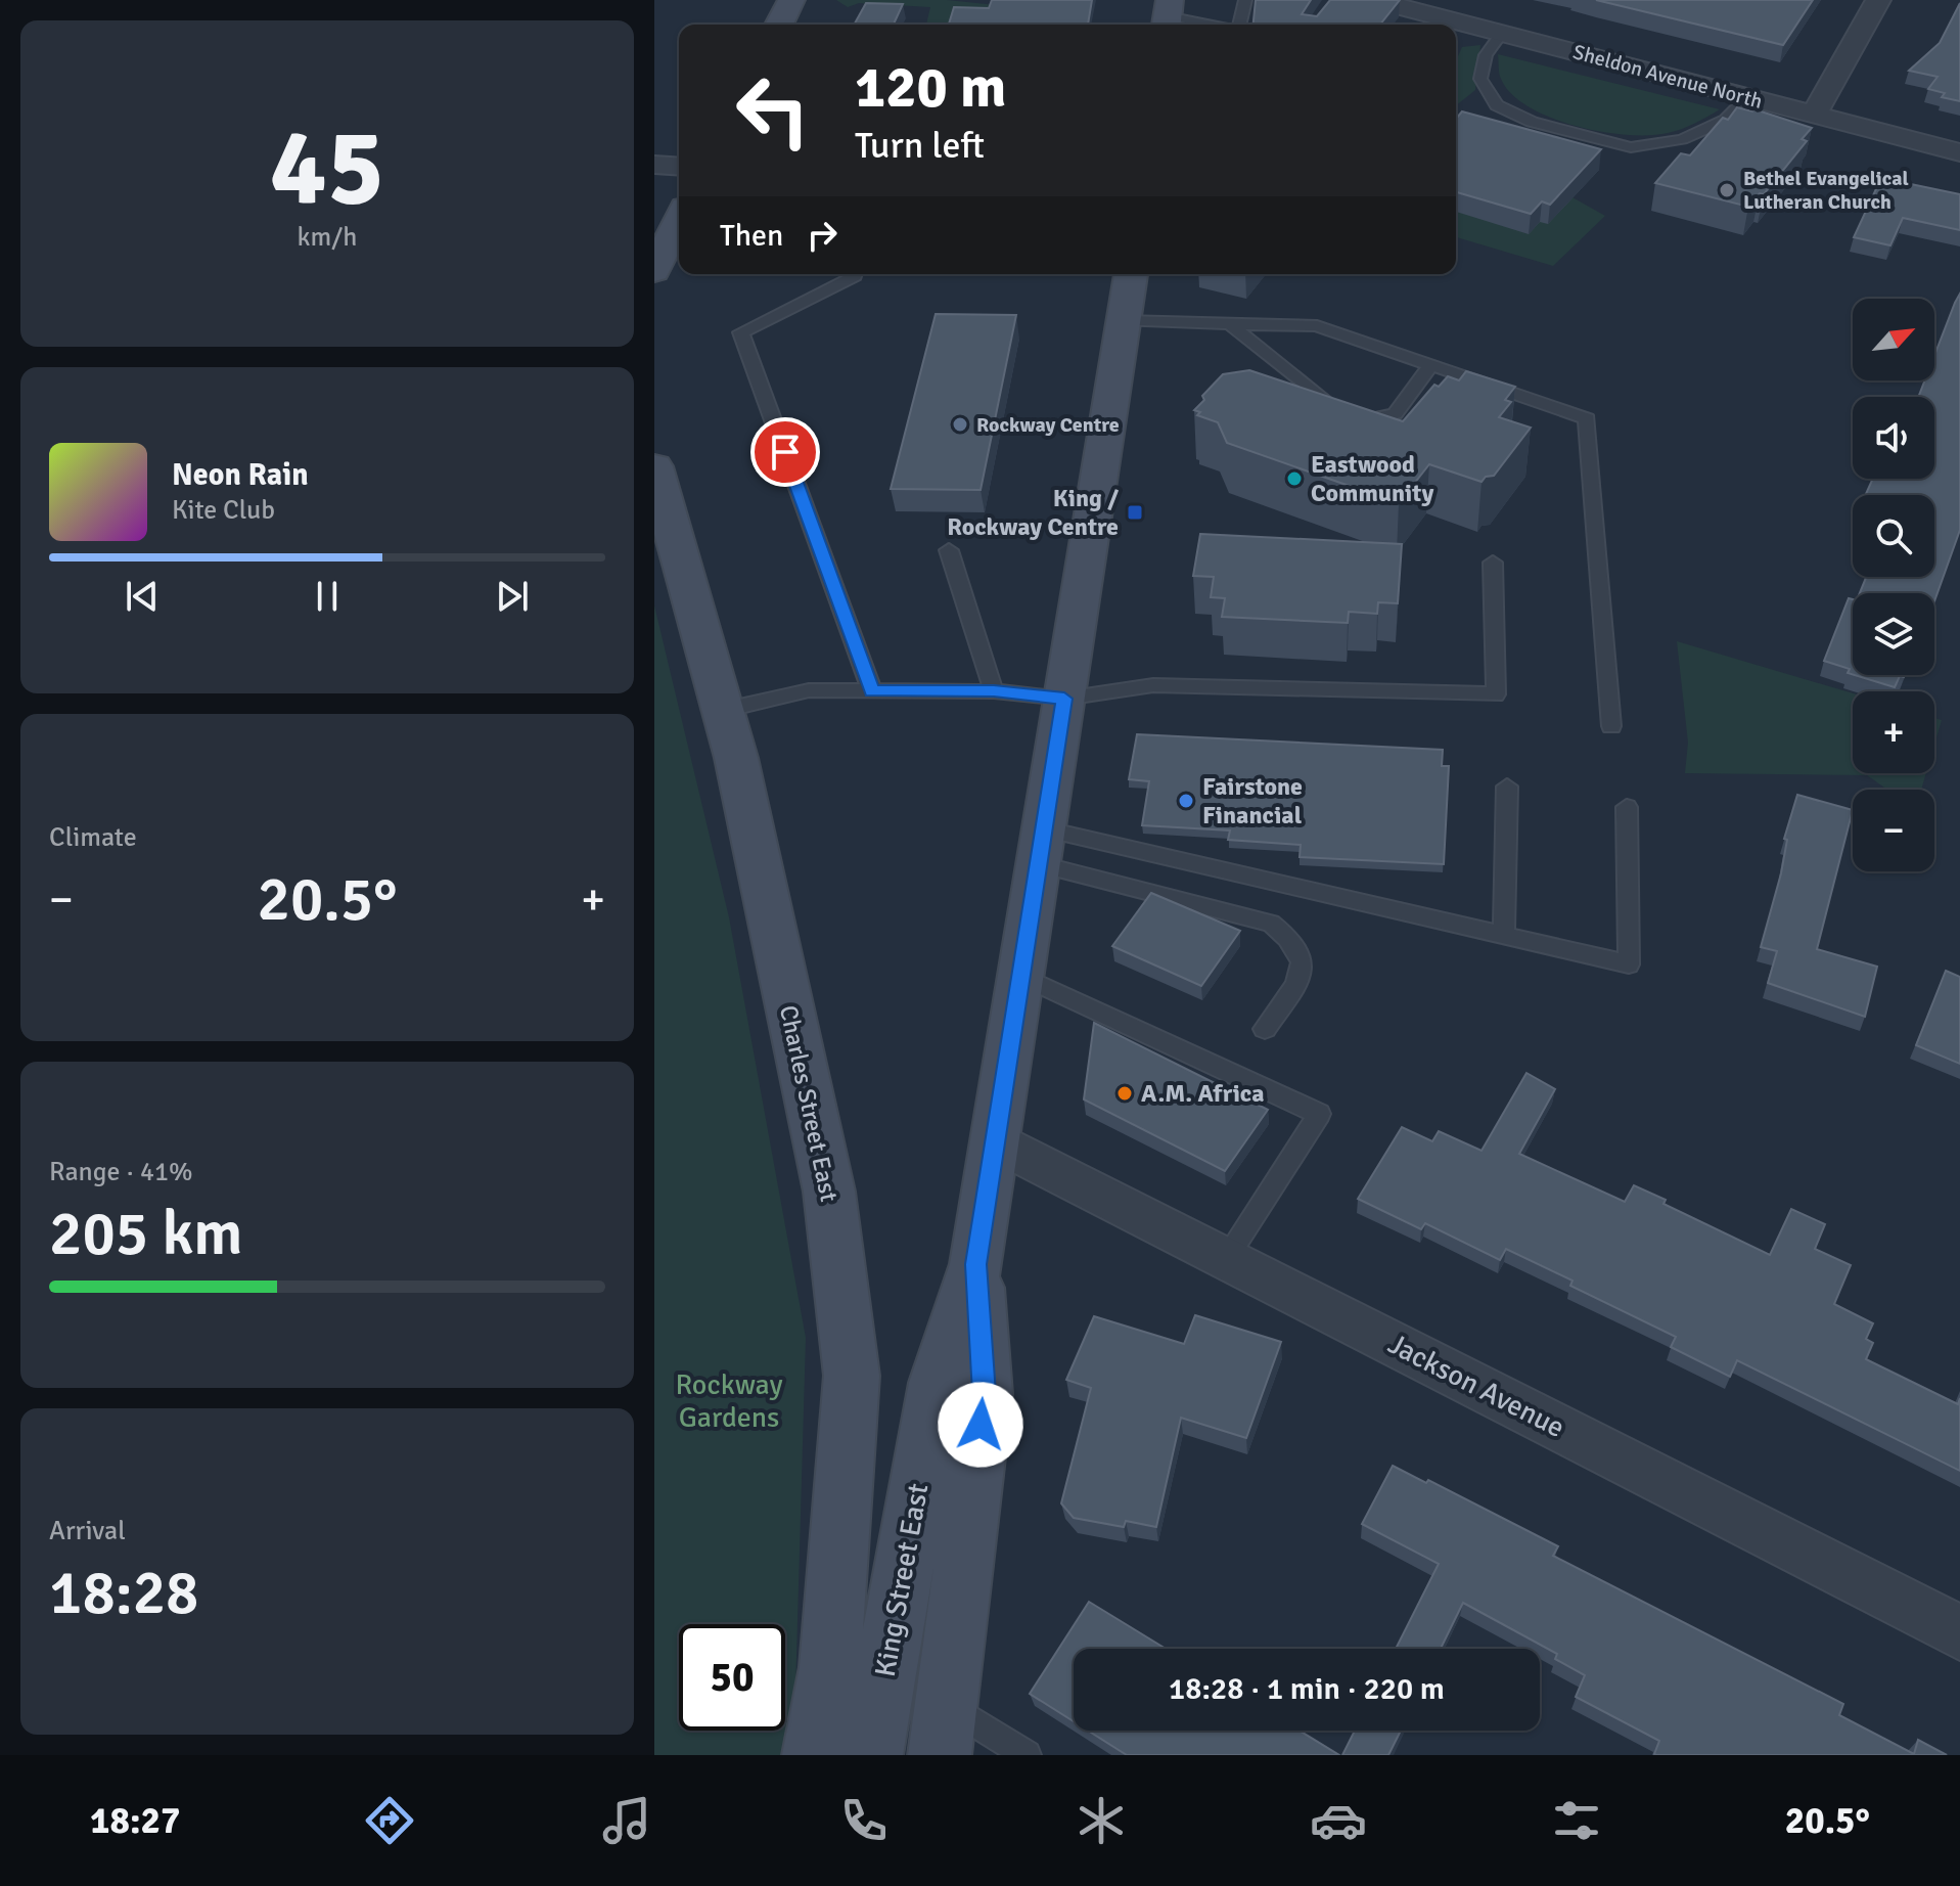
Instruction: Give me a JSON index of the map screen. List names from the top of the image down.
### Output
{
  "streets": {
    "main road": ["Charles Street East", "King Street East"],
    "street": ["Sheldon Avenue North", "Jackson Avenue"]
  },
  "crossings": [
    ["Jackson Avenue", "King Street East"]
  ],
  "parks": ["Rockway Gardens"],
  "places": {
    "other": [
      "Bethel Evangelical Lutheran Church",
      "Rockway Centre",
      "Eastwood Community",
      "Fairstone Financial",
      "A.M. Africa"
    ],
    "transit": ["King / Rockway Centre"]
  },
  "north": "top right",
  "page": {
    "tile": [
      ["45", "km/h"],
      "Climate",
      ["Range · 41%", "205 km"],
      ["Arrival", "18:28"]
    ],
    "turn": ["120 m", "Turn left"],
    "then": "Then",
    "map_buttons": ["+", "−"],
    "song": ["Neon Rain", "Kite Club"],
    "heat": ["−", "20.5°", "+"],
    "limit": "50",
    "trip": "18:28 · 1 min · 220 m",
    "tabs": ["18:27", "20.5°"]
  }
}
